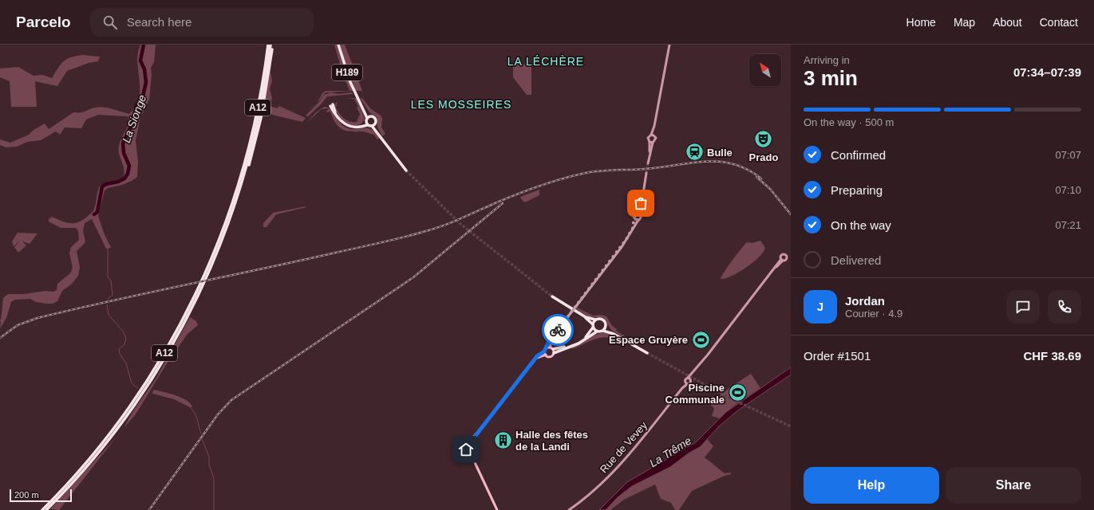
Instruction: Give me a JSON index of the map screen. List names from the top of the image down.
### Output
{
  "streets": {
    "highway": ["H189", "A12"],
    "street": ["Rue de Vevey"]
  },
  "districts": ["LA LÉCHÈRE", "LES MOSSEIRES"],
  "water": ["La Sionge", "La Trême"],
  "places": {
    "theatre": ["Prado"],
    "station": ["Bulle"],
    "sports": ["Espace Gruyère", "Piscine Communale"],
    "building": ["Halle des fêtes de la Landi"]
  },
  "scale_bar": "200 m",
  "north": "top left",
  "page": {
    "header": "Parcelo",
    "search": "Search here",
    "nav": [
      "Home",
      "Map",
      "About",
      "Contact"
    ],
    "heading": ["3 min", "Arriving in", "07:34–07:39"],
    "panel": [
      "Jordan",
      "Courier · 4.9",
      "Order #1501",
      "CHF 38.69"
    ],
    "bar": "On the way · 500 m",
    "list": [
      ["Confirmed", "07:07"],
      ["Preparing", "07:10"],
      ["On the way", "07:21"],
      "Delivered"
    ],
    "round": "J",
    "buttons": ["Help", "Share"],
    "scale": "200 m"
  }
}
